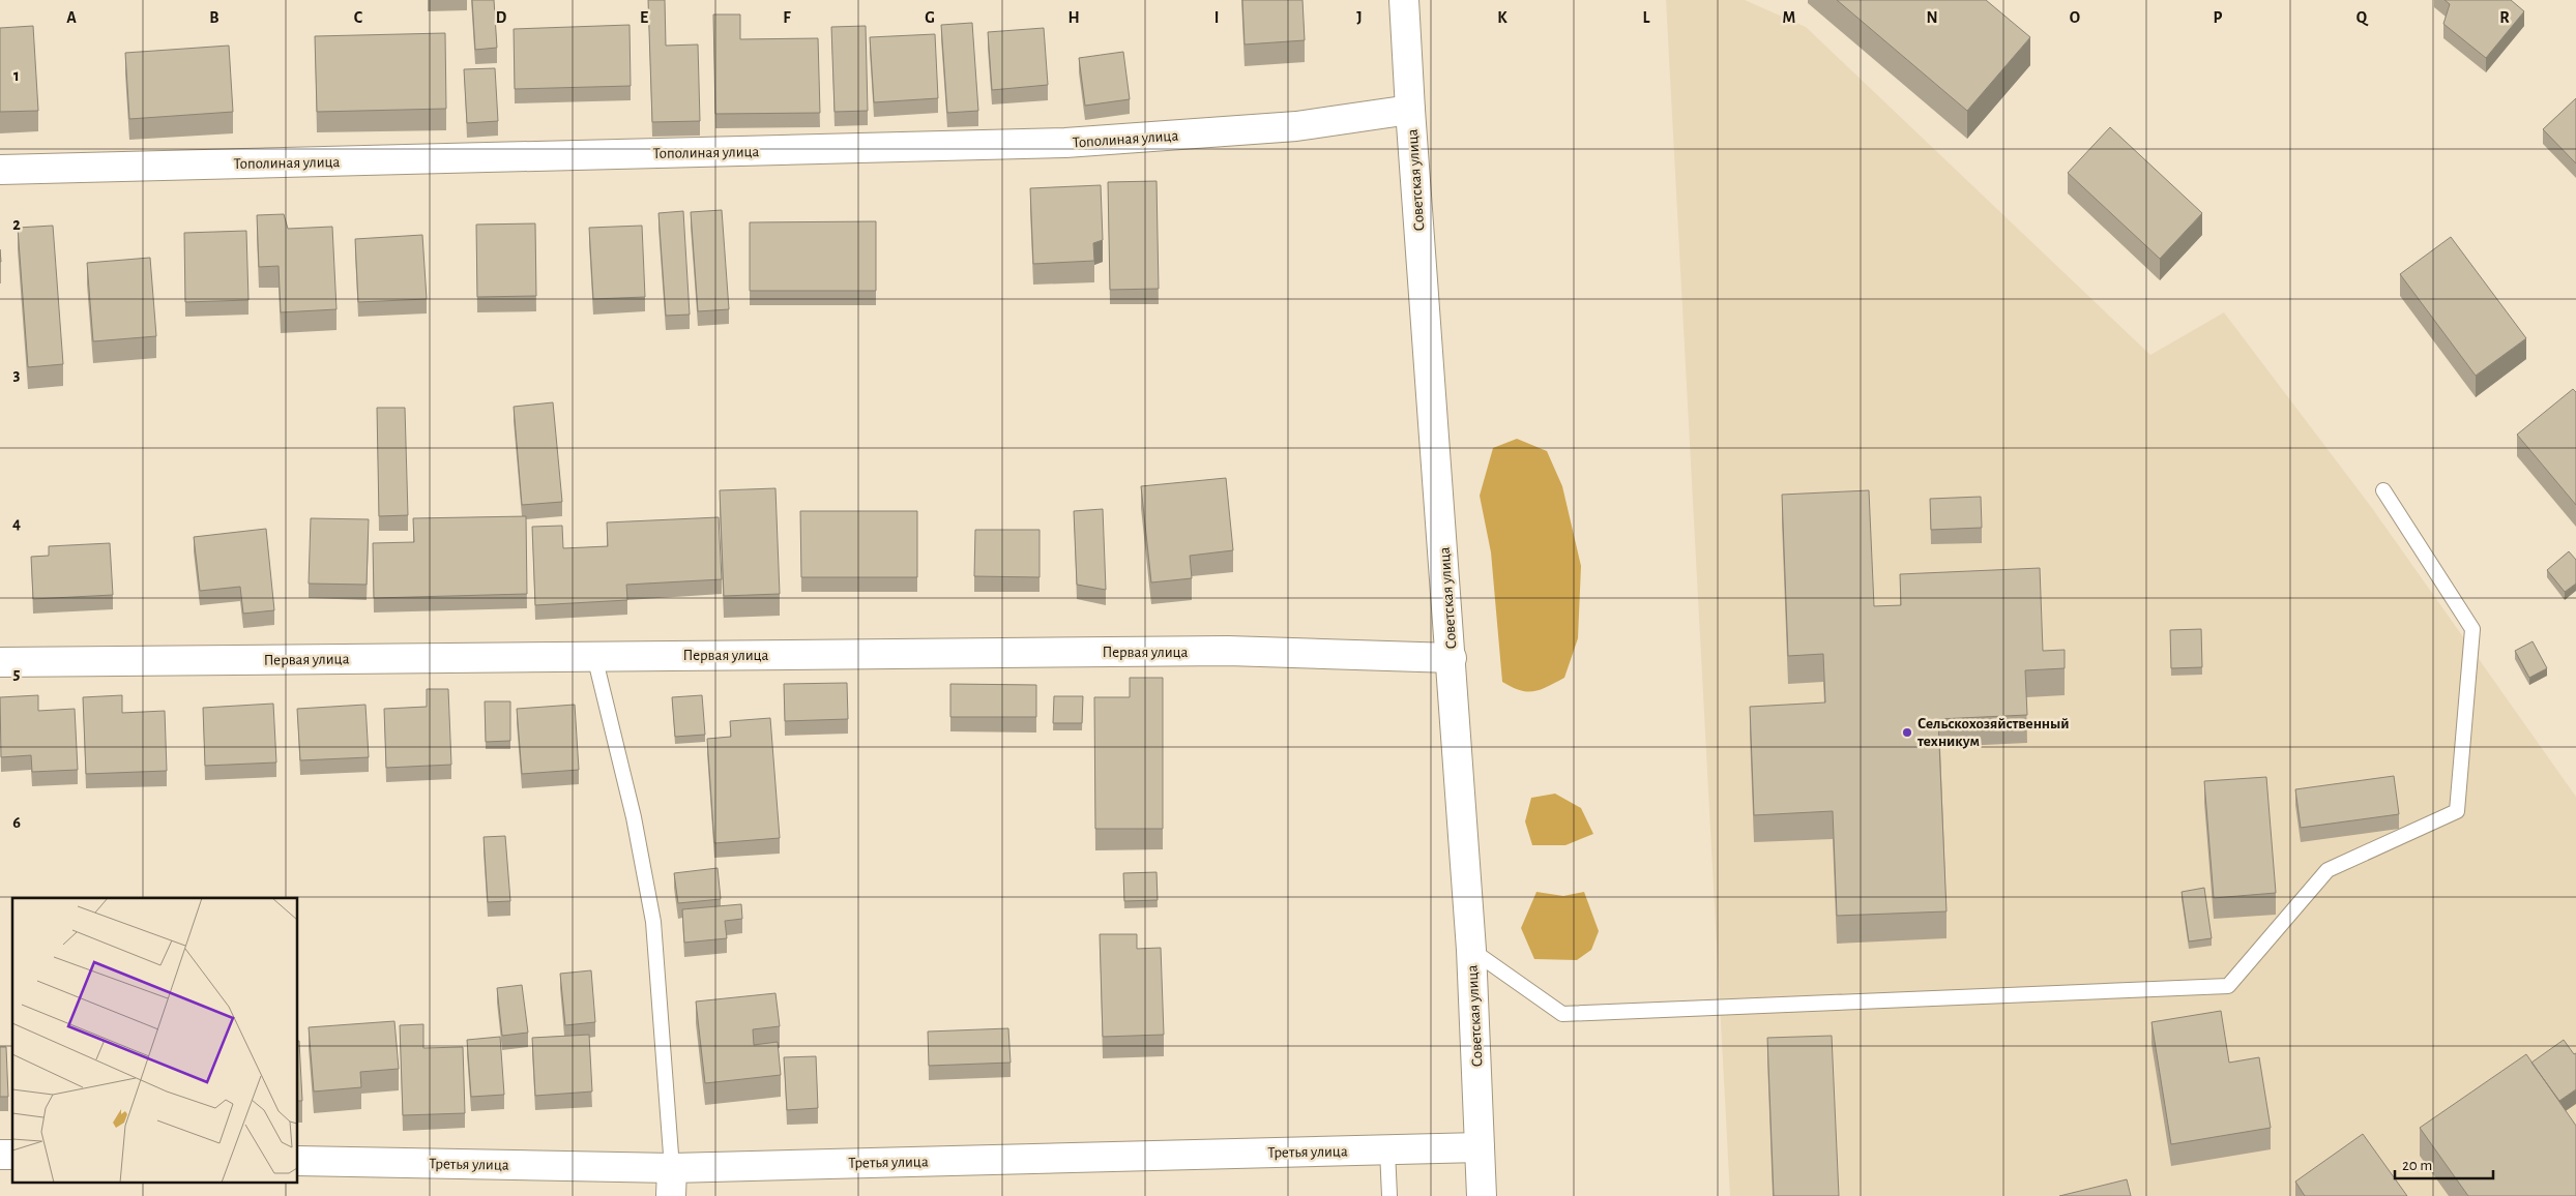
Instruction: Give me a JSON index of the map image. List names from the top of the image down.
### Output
{
  "streets": {
    "street": [
      "Тополиная улица",
      "Советская улица",
      "Первая улица",
      "Третья улица"
    ]
  },
  "crossings": [
    ["Тополиная улица", "Советская улица"],
    ["Советская улица", "Первая улица"],
    ["Советская улица", "Третья улица"]
  ],
  "places": ["Сельскохозяйственный техникум"],
  "scale_bar": "20 m",
  "grid": {
    "columns": [
      "A",
      "B",
      "C",
      "D",
      "E",
      "F",
      "G",
      "H",
      "I",
      "J",
      "K",
      "L",
      "M",
      "N",
      "O",
      "P",
      "Q",
      "R"
    ],
    "rows": [
      "1",
      "2",
      "3",
      "4",
      "5",
      "6"
    ]
  }
}
